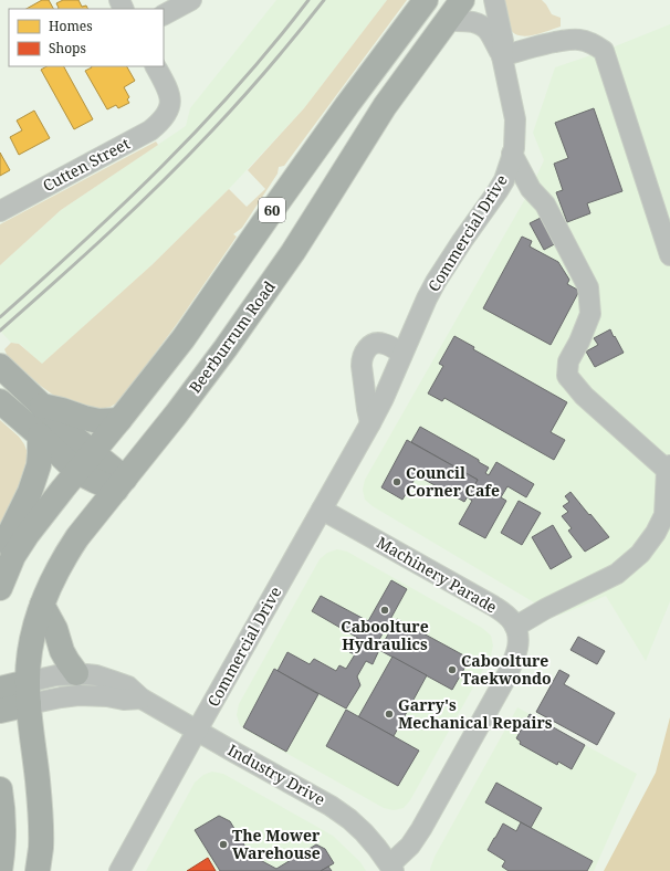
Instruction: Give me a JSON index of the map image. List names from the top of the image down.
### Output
{
  "streets": {
    "main road": ["60", "Beerburrum Road"],
    "street": [
      "Cutten Street",
      "Commercial Drive",
      "Machinery Parade",
      "Industry Drive"
    ]
  },
  "crossings": [
    ["Commercial Drive", "Beerburrum Road"],
    ["Commercial Drive", "Machinery Parade"],
    ["Commercial Drive", "Industry Drive"],
    ["Beerburrum Road", "Industry Drive"]
  ],
  "places": [
    "Council Corner Cafe",
    "Caboolture Hydraulics",
    "Caboolture Taekwondo",
    "Garry's Mechanical Repairs",
    "The Mower Warehouse"
  ],
  "legend": ["Homes", "Shops"]
}
